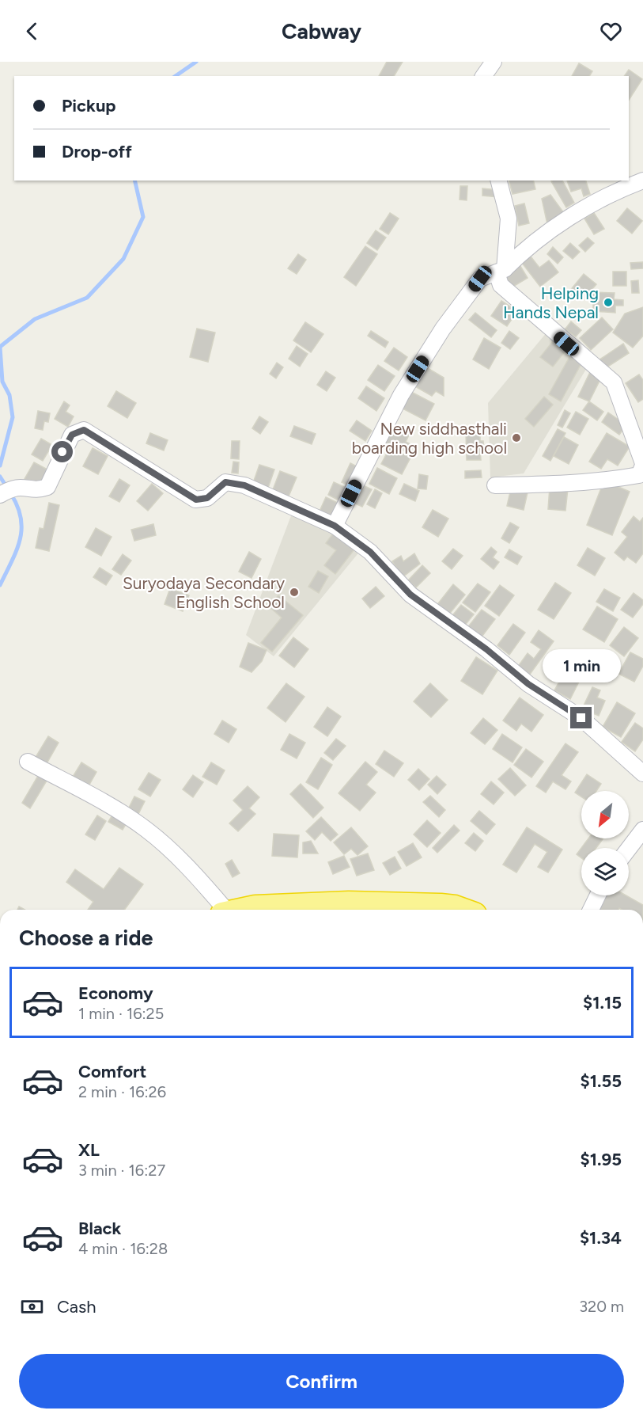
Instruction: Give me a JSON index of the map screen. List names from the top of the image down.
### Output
{
  "places": ["Helping Hands Nepal", "New siddhasthali boarding high school", "Suryodaya Secondary English School"],
  "north": "bottom left",
  "page": {
    "header": "Cabway",
    "banner": ["Pickup", "Drop-off"],
    "bubble": "1 min",
    "heading": "Choose a ride",
    "list": [
      {
        "name": "Economy",
        "note": "1 min · 16:25",
        "value": "$1.15"
      },
      {
        "name": "Comfort",
        "note": "2 min · 16:26",
        "value": "$1.55"
      },
      {
        "name": "XL",
        "note": "3 min · 16:27",
        "value": "$1.95"
      },
      {
        "name": "Black",
        "note": "4 min · 16:28",
        "value": "$1.34"
      }
    ],
    "pay": ["Cash", "320 m"],
    "buttons": "Confirm"
  }
}
